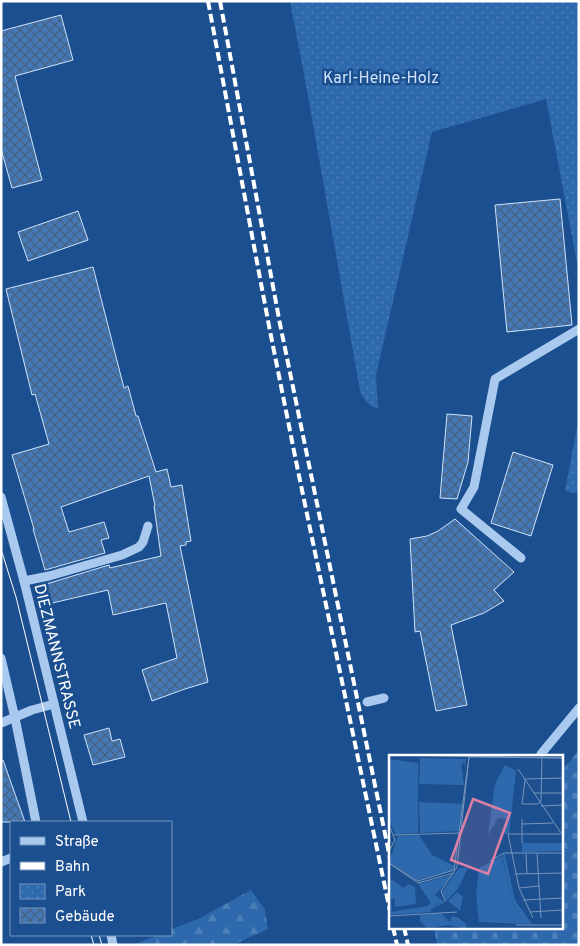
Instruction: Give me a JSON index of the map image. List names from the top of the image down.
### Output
{
  "streets": {
    "street": ["DIEZMANNSTRASSE"]
  },
  "parks": ["Karl-Heine-Holz"],
  "legend": [
    "Straße",
    "Bahn",
    "Park",
    "Gebäude"
  ]
}
